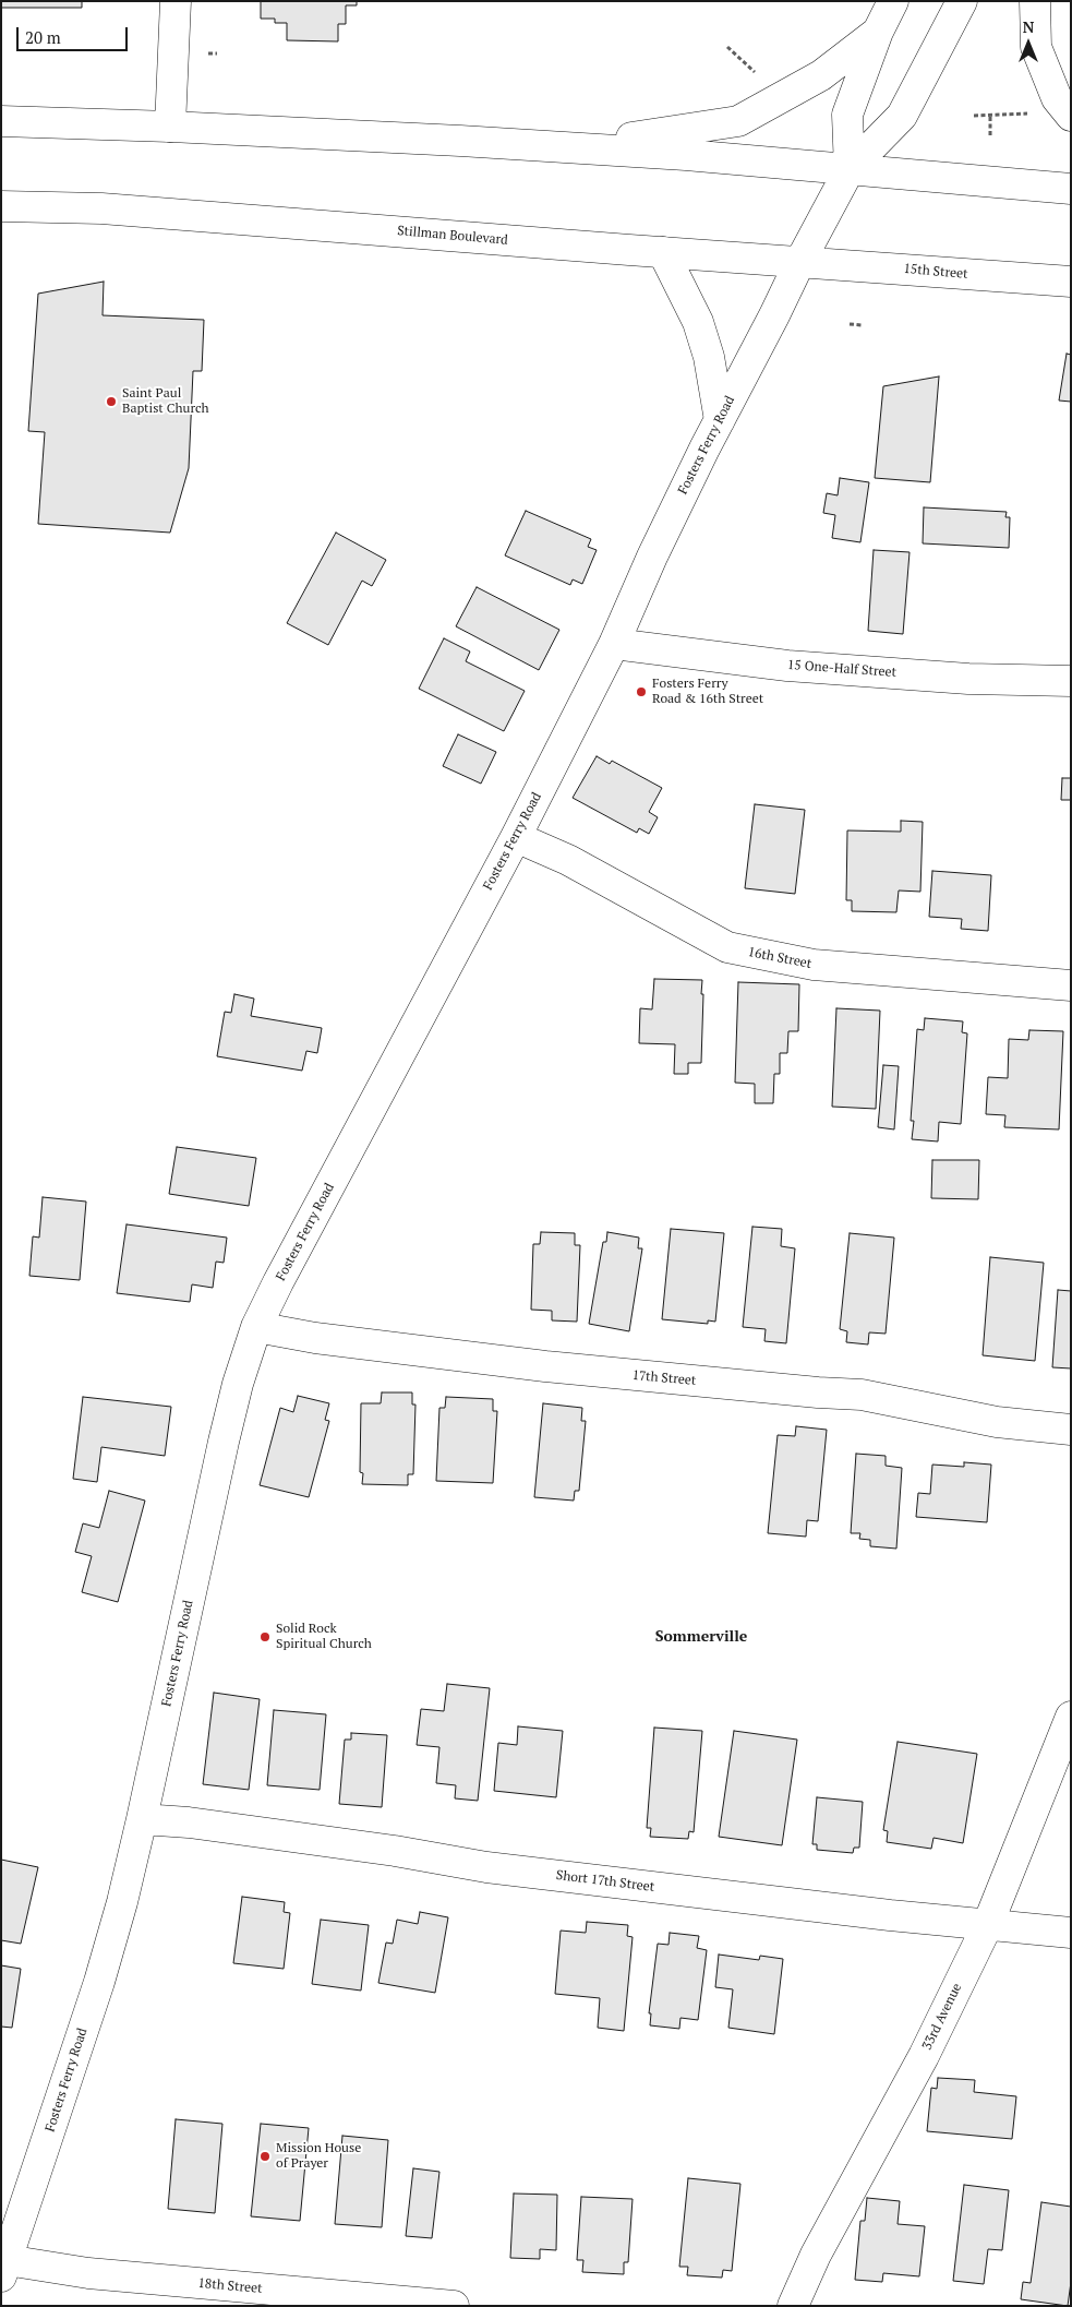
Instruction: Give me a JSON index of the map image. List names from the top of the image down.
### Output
{
  "streets": {
    "street": [
      "Stillman Boulevard",
      "15th Street",
      "Fosters Ferry Road",
      "15 One-Half Street",
      "16th Street",
      "17th Street",
      "Short 17th Street",
      "33rd Avenue",
      "18th Street"
    ]
  },
  "crossings": [
    ["Stillman Boulevard", "15th Street"],
    ["Stillman Boulevard", "Fosters Ferry Road"],
    ["15th Street", "Fosters Ferry Road"],
    ["Fosters Ferry Road", "15 One-Half Street"],
    ["Fosters Ferry Road", "16th Street"],
    ["Fosters Ferry Road", "17th Street"],
    ["Fosters Ferry Road", "Short 17th Street"],
    ["Fosters Ferry Road", "18th Street"],
    ["Short 17th Street", "33rd Avenue"]
  ],
  "districts": ["Sommerville"],
  "places": [
    "Saint Paul Baptist Church",
    "Fosters Ferry Road & 16th Street",
    "Solid Rock Spiritual Church",
    "Mission House of Prayer"
  ],
  "scale_bar": "20 m",
  "north": "top"
}
